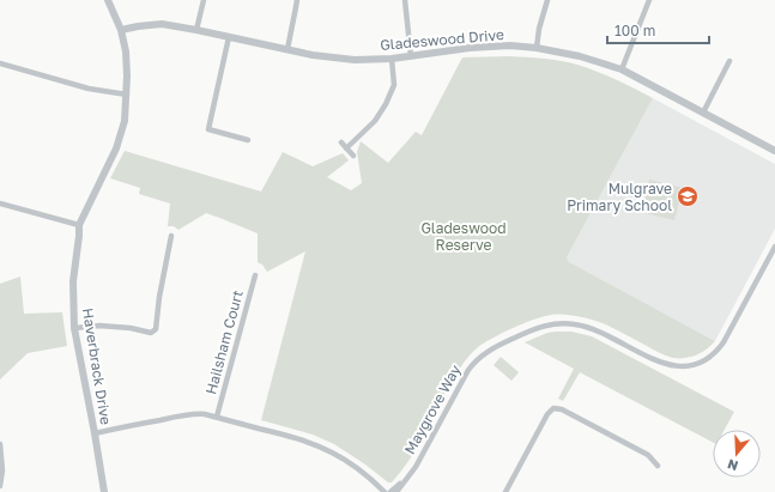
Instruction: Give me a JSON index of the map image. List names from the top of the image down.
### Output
{
  "streets": {
    "street": [
      "Gladeswood Drive",
      "Hailsham Court",
      "Haverbrack Drive",
      "Maygrove Way"
    ]
  },
  "crossings": [
    ["Gladeswood Drive", "Haverbrack Drive"]
  ],
  "parks": ["Gladeswood Reserve"],
  "places": {
    "school or university": ["Mulgrave Primary School"]
  },
  "scale_bar": "100 m",
  "north": "bottom"
}
